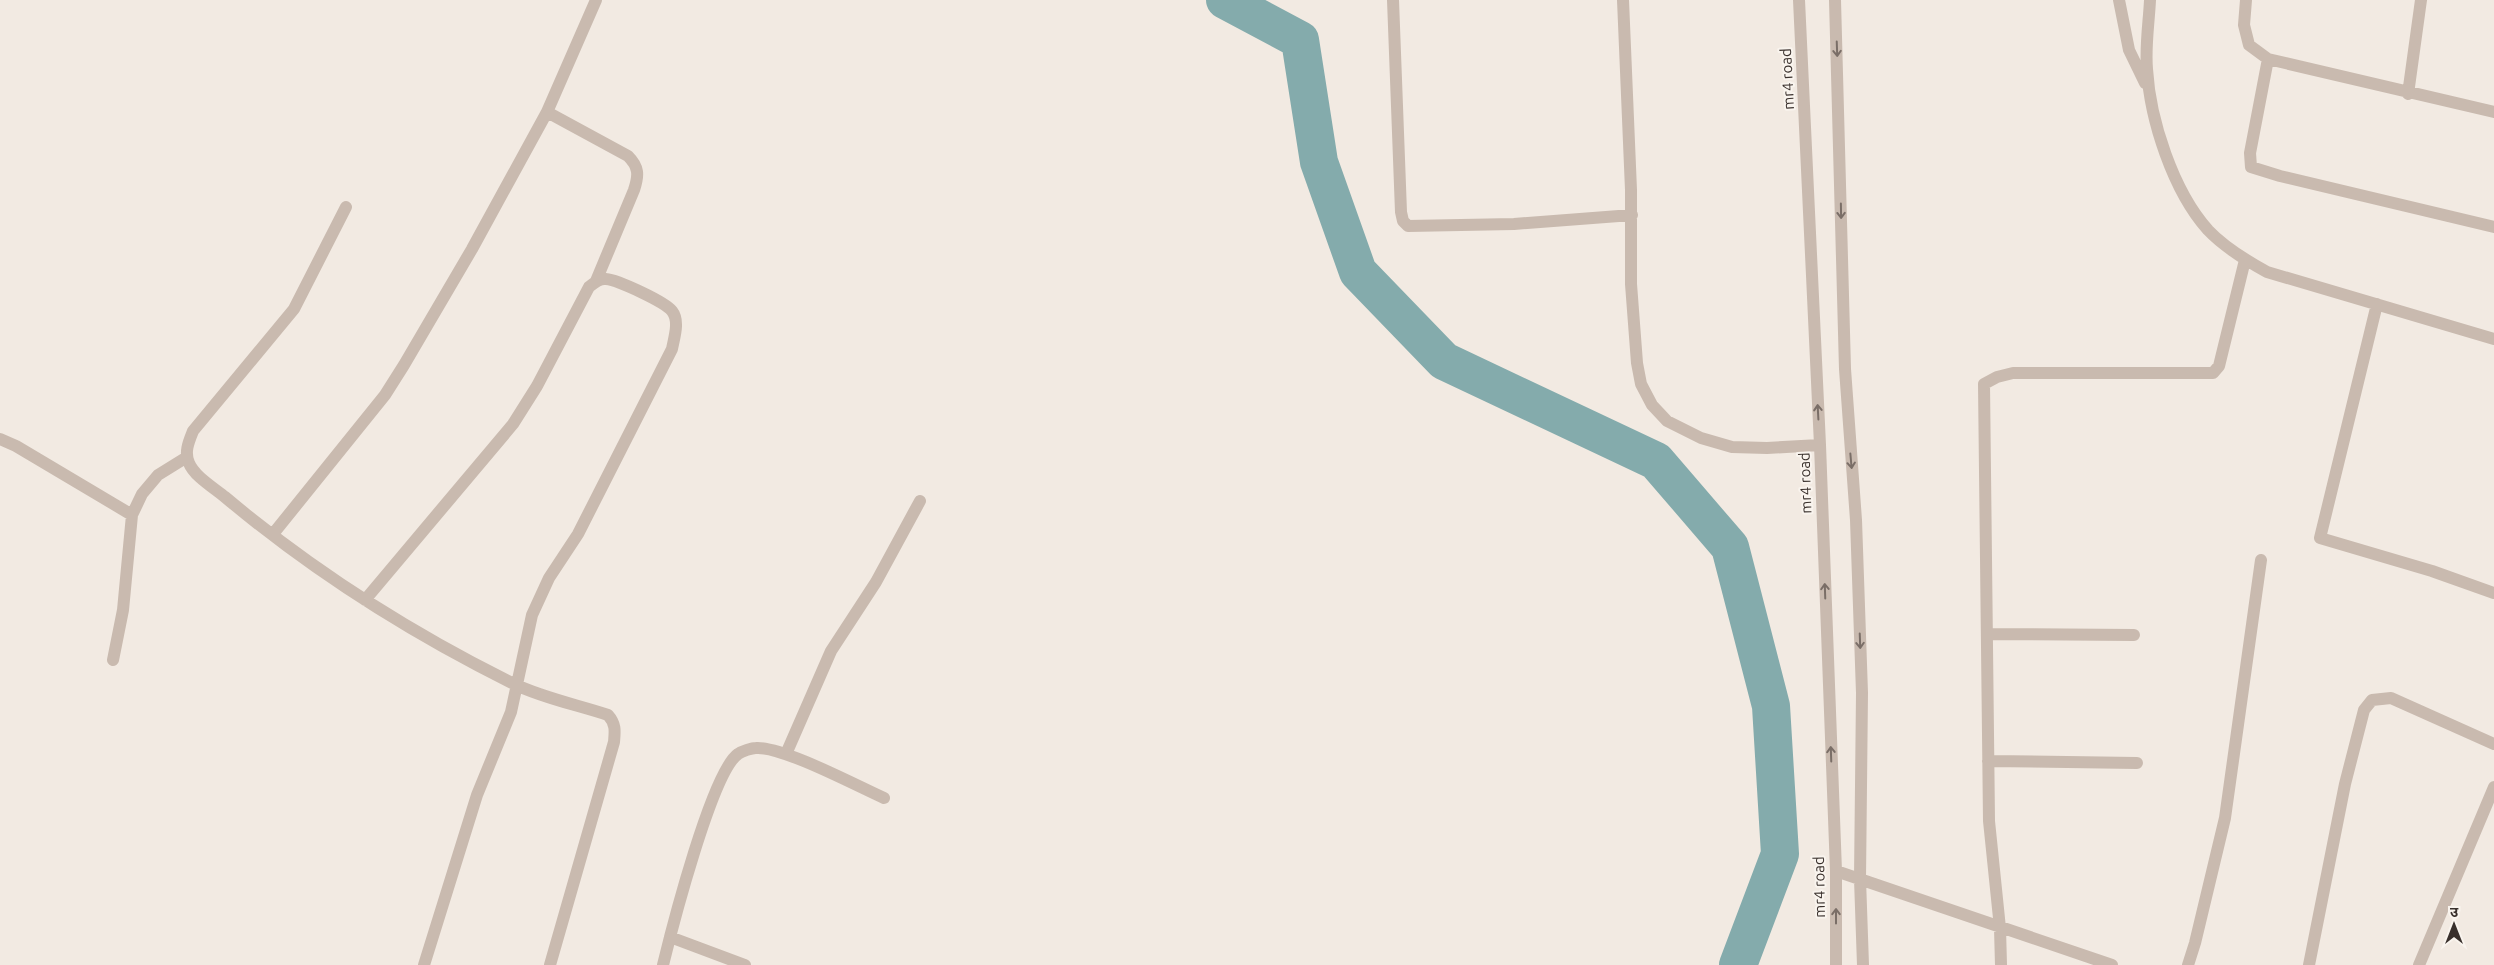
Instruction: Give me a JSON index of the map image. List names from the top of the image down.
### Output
{
  "streets": {
    "street": ["mr4 road"]
  },
  "north": "top"
}
